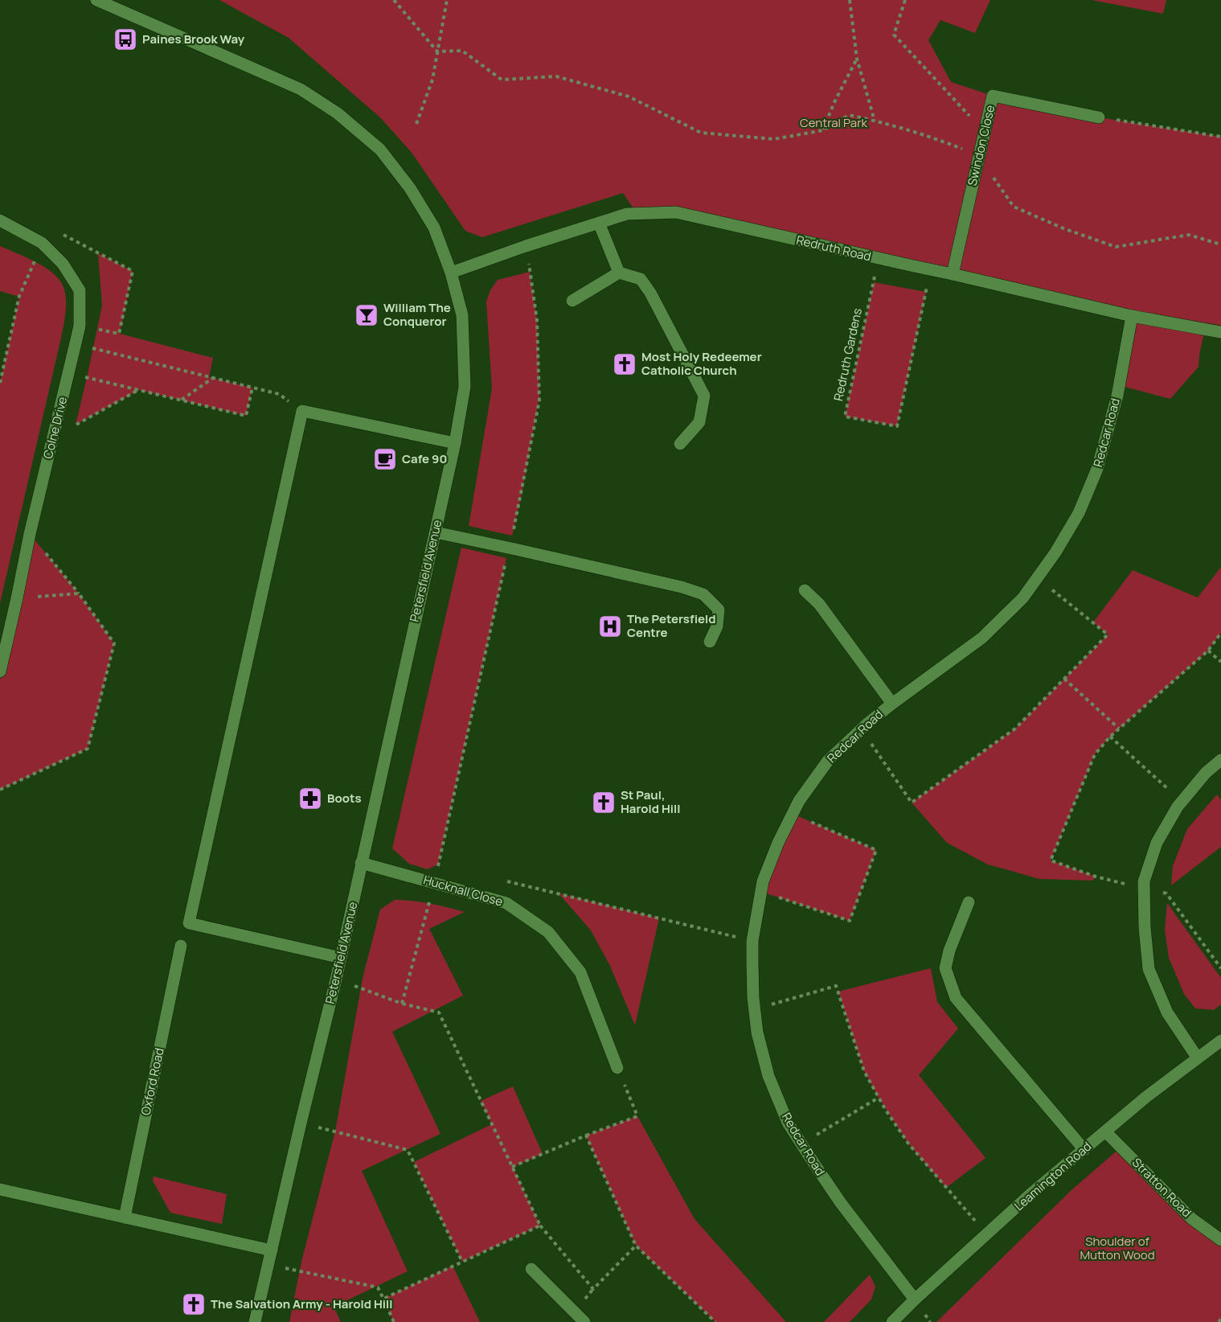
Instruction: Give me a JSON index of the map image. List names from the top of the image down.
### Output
{
  "streets": {
    "street": [
      "Swindon Close",
      "Redruth Road",
      "Colne Drive",
      "Redcar Road",
      "Petersfield Avenue",
      "Hucknall Close",
      "Oxford Road",
      "Leamington Road",
      "Stratton Road"
    ],
    "path": ["Redruth Gardens"]
  },
  "crossings": [
    ["Swindon Close", "Redruth Road"],
    ["Redruth Road", "Redruth Gardens"],
    ["Redruth Road", "Redcar Road"],
    ["Redruth Road", "Petersfield Avenue"],
    ["Redcar Road", "Leamington Road"],
    ["Petersfield Avenue", "Hucknall Close"],
    ["Leamington Road", "Stratton Road"]
  ],
  "parks": ["Central Park", "Shoulder of Mutton Wood"],
  "places": {
    "bus stop": ["Paines Brook Way"],
    "bar": ["William The Conqueror"],
    "church": ["Most Holy Redeemer Catholic Church", "St Paul, Harold Hill", "The Salvation Army - Harold Hill"],
    "cafe": ["Cafe 90"],
    "hospital": ["The Petersfield Centre"],
    "pharmacy": ["Boots"]
  }
}
